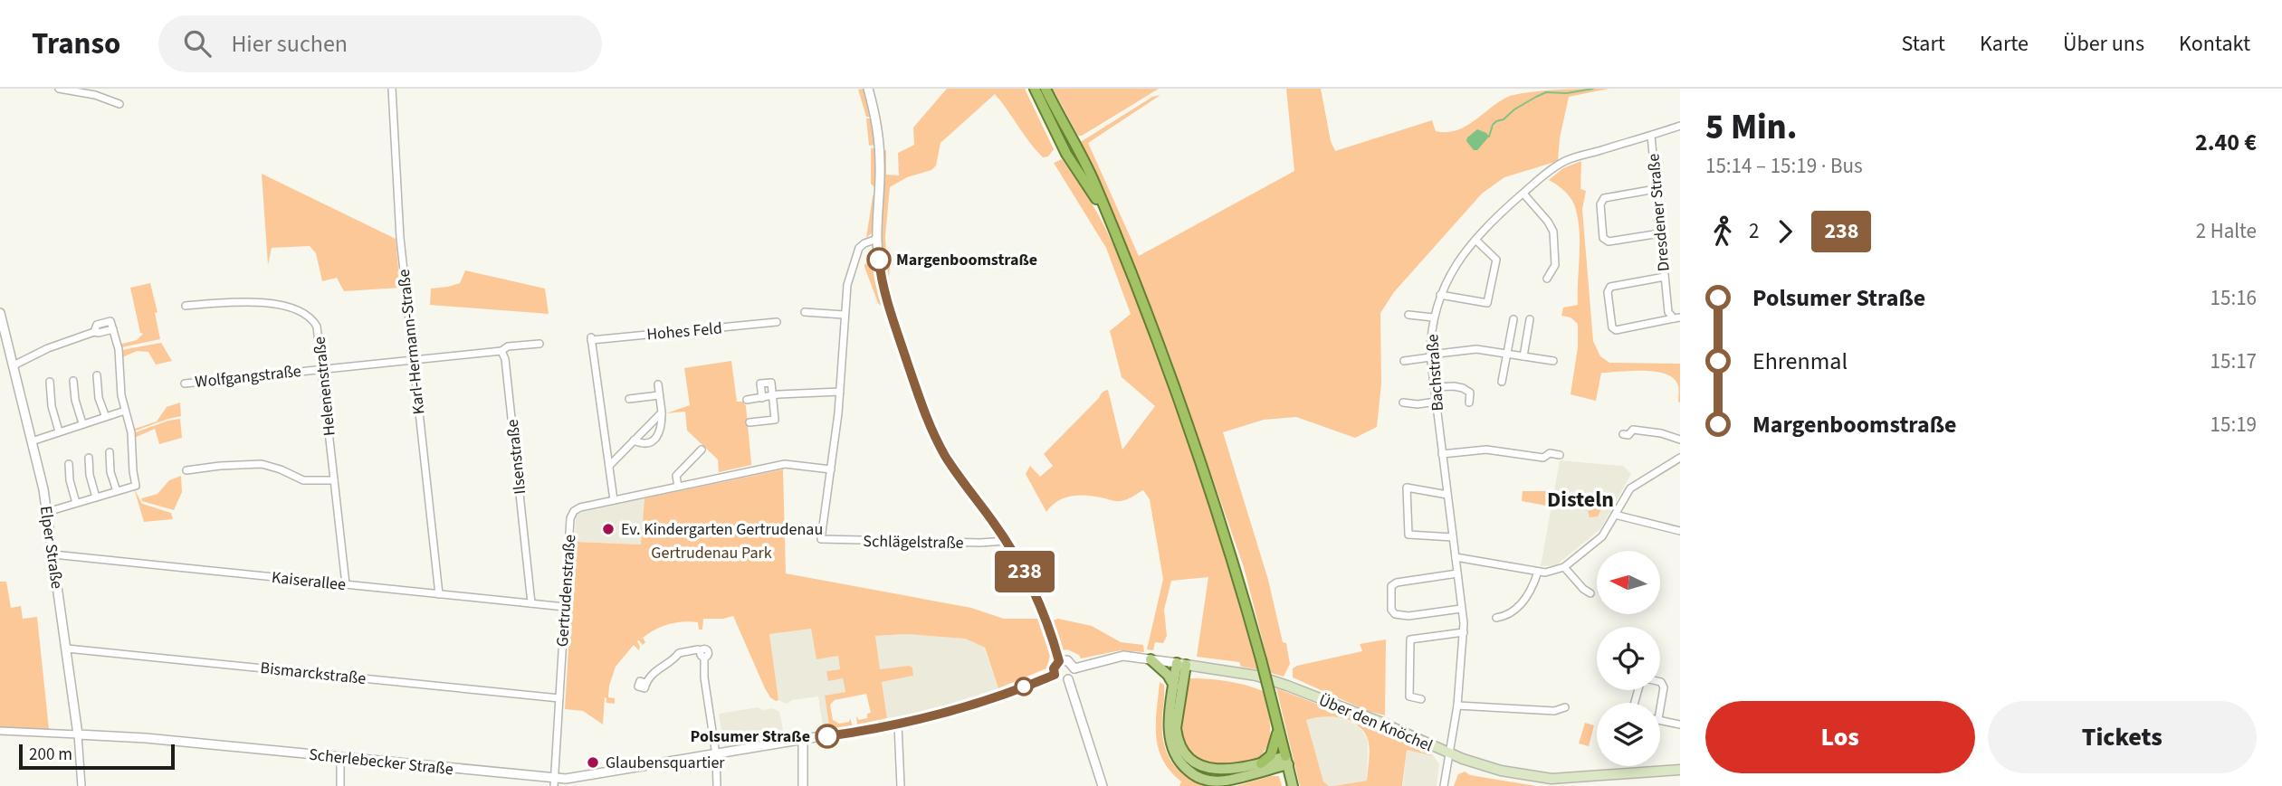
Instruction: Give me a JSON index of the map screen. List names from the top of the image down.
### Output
{
  "streets": {
    "main road": ["Über den Knöchel"],
    "street": [
      "Dresdener Straße",
      "Hohes Feld",
      "Karl-Hermann-Straße",
      "Bachstraße",
      "Wolfgangstraße",
      "Helenenstraße",
      "Ilsenstraße",
      "Schlägelstraße",
      "Elper Straße",
      "Kaiserallee",
      "Gertrudenstraße",
      "Bismarckstraße",
      "Scherlebecker Straße"
    ]
  },
  "crossings": [
    ["Dresdener Straße", "Bachstraße"],
    ["Hohes Feld", "Gertrudenstraße"],
    ["Karl-Hermann-Straße", "Wolfgangstraße"],
    ["Karl-Hermann-Straße", "Kaiserallee"],
    ["Bachstraße", "Über den Knöchel"],
    ["Wolfgangstraße", "Helenenstraße"],
    ["Wolfgangstraße", "Ilsenstraße"],
    ["Helenenstraße", "Kaiserallee"],
    ["Ilsenstraße", "Kaiserallee"],
    ["Schlägelstraße", "Gertrudenstraße"],
    ["Elper Straße", "Kaiserallee"],
    ["Elper Straße", "Bismarckstraße"],
    ["Elper Straße", "Scherlebecker Straße"],
    ["Kaiserallee", "Gertrudenstraße"],
    ["Gertrudenstraße", "Bismarckstraße"],
    ["Gertrudenstraße", "Scherlebecker Straße"],
    ["Über den Knöchel", "Scherlebecker Straße"]
  ],
  "districts": ["Disteln"],
  "parks": ["Gertrudenau Park"],
  "places": [
    "Margenboomstraße",
    "Ev. Kindergarten Gertrudenau",
    "Polsumer Straße",
    "Glaubensquartier"
  ],
  "lines": ["bus line 238"],
  "scale_bar": "200 m",
  "north": "left",
  "page": {
    "header": "Transo",
    "search": "Hier suchen",
    "nav": [
      "Start",
      "Karte",
      "Über uns",
      "Kontakt"
    ],
    "on_map": "238",
    "heading": ["5 Min.", "15:14 – 15:19 · Bus", "2.40 €"],
    "legs": ["2", "238", "2 Halte"],
    "list": [
      {
        "name": "Polsumer Straße",
        "value": "15:16"
      },
      {
        "name": "Ehrenmal",
        "value": "15:17"
      },
      {
        "name": "Margenboomstraße",
        "value": "15:19"
      }
    ],
    "buttons": ["Los", "Tickets"],
    "scale": "200 m"
  }
}
